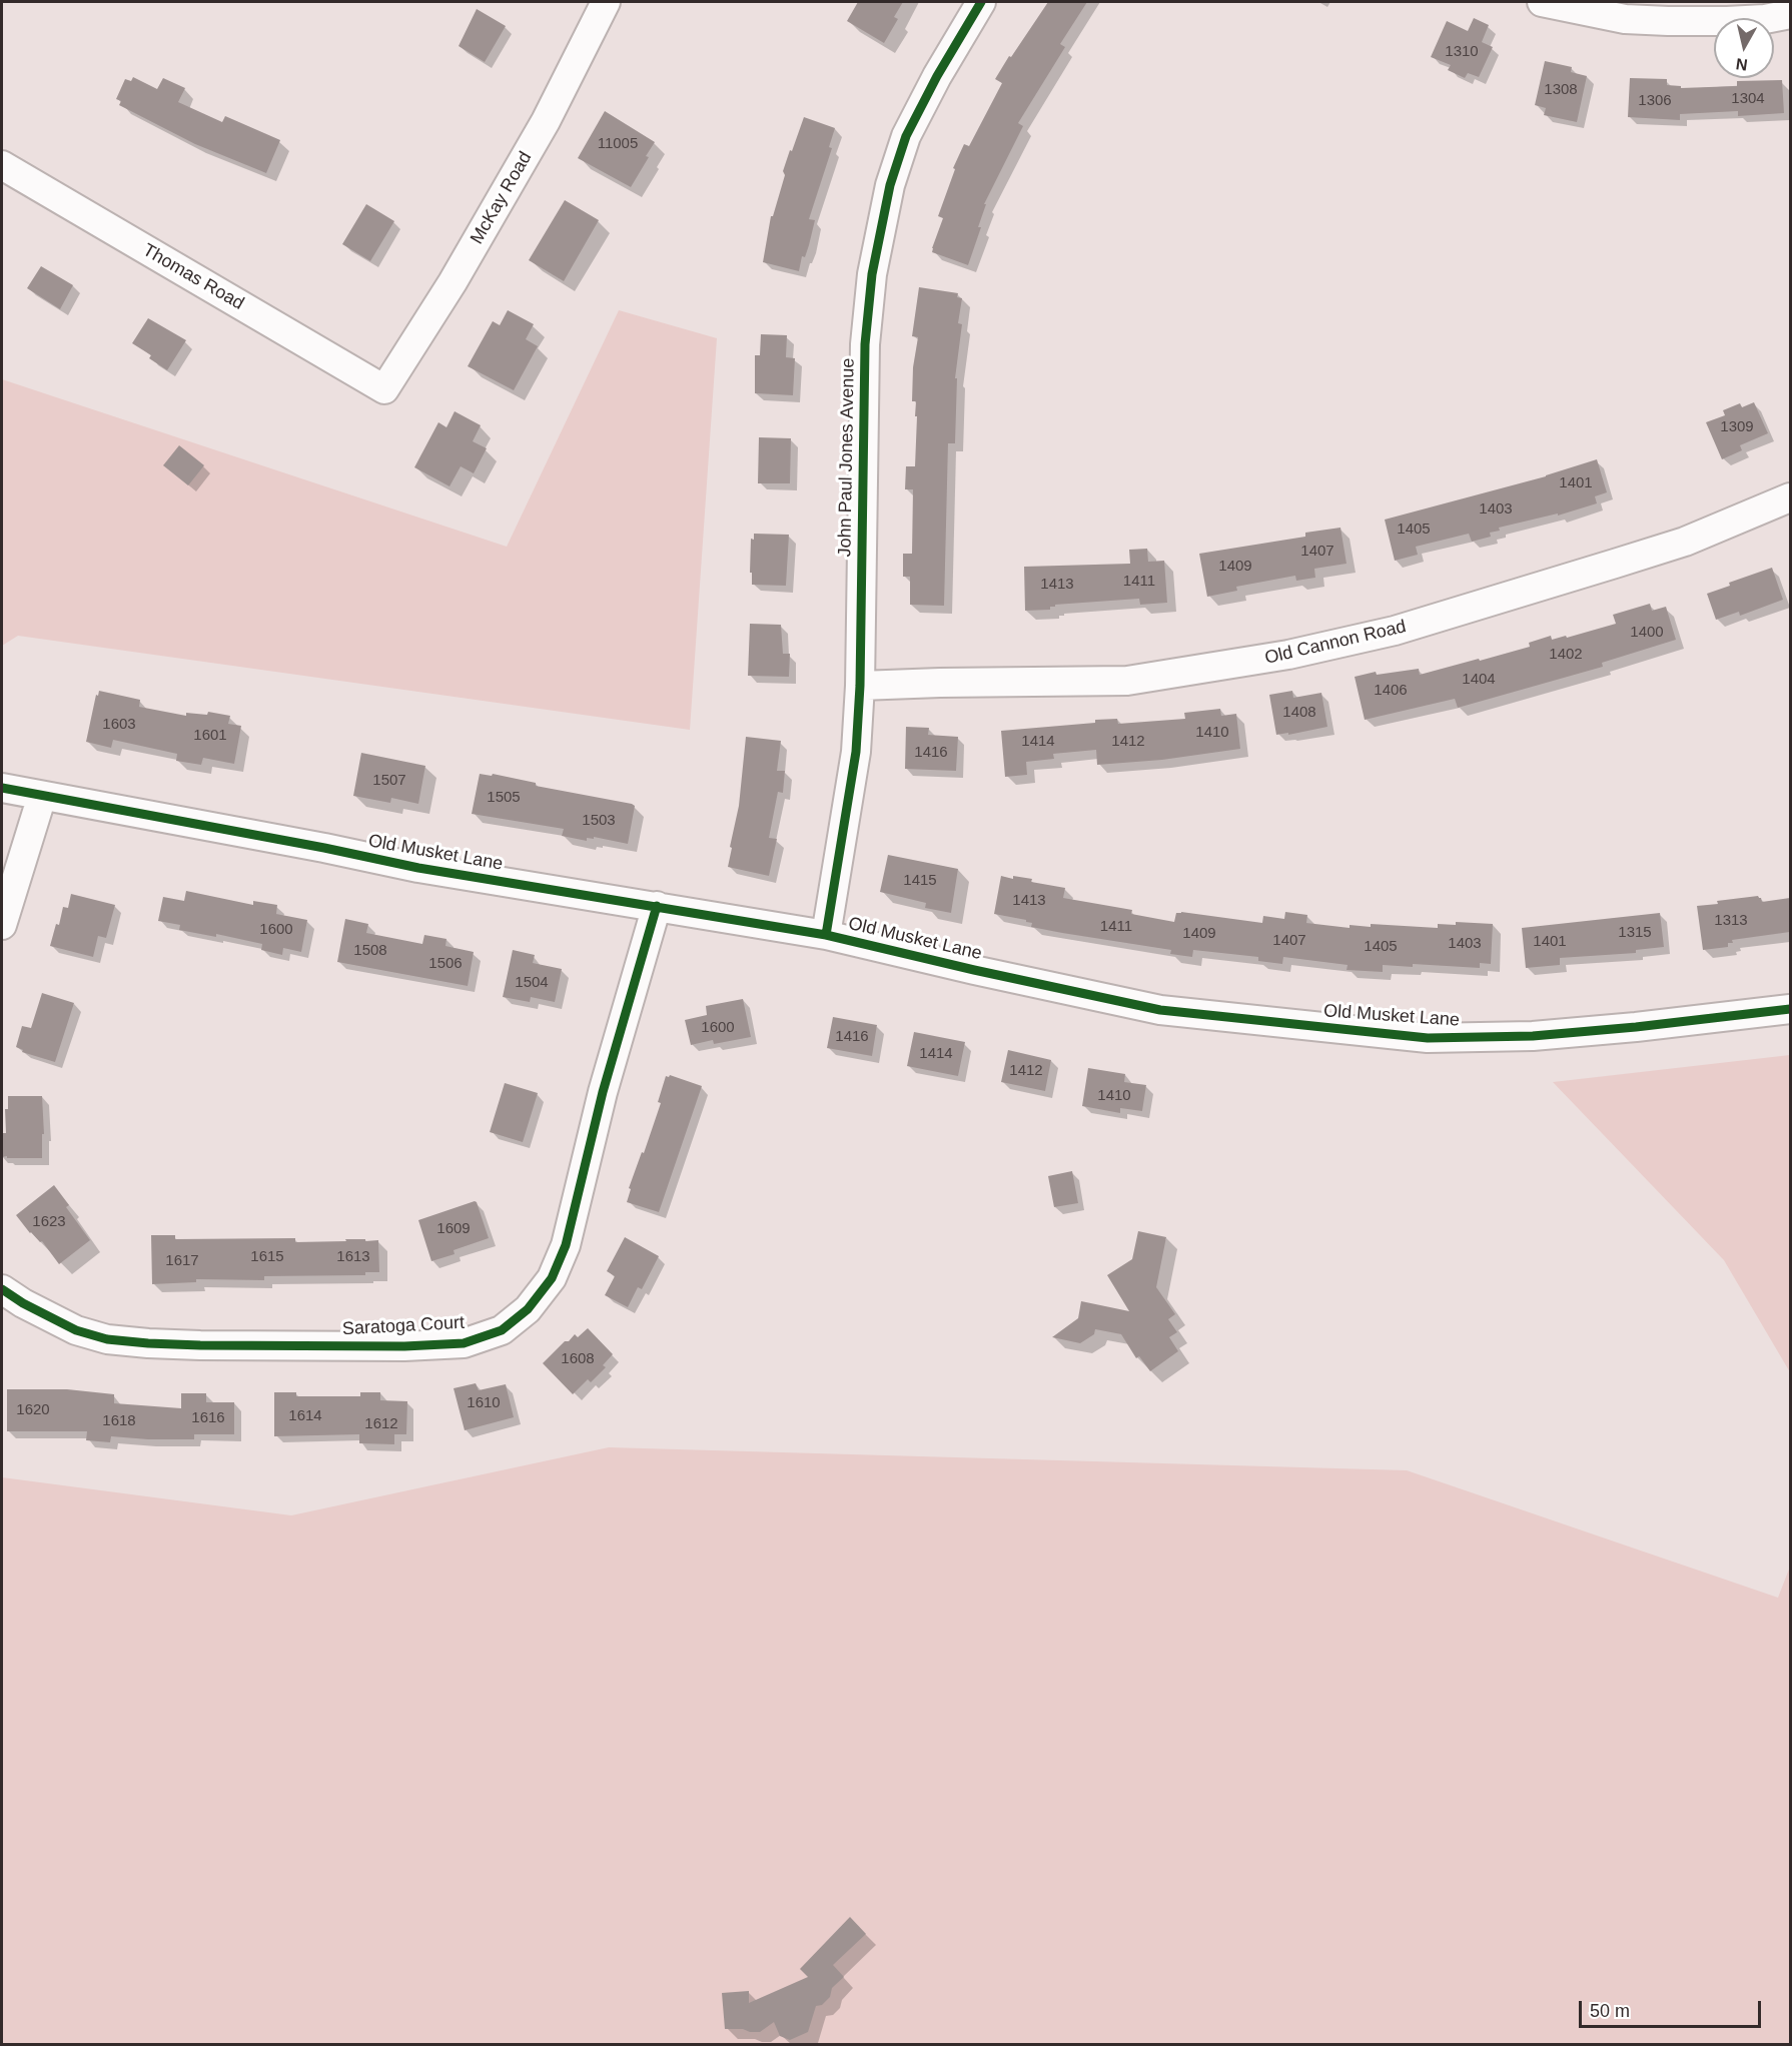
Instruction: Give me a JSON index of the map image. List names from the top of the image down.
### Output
{
  "streets": {
    "street": [
      "McKay Road",
      "Thomas Road",
      "John Paul Jones Avenue",
      "Old Cannon Road",
      "Old Musket Lane",
      "Saratoga Court"
    ]
  },
  "crossings": [
    ["McKay Road", "Thomas Road"],
    ["John Paul Jones Avenue", "Old Cannon Road"],
    ["John Paul Jones Avenue", "Old Musket Lane"],
    ["Old Musket Lane", "Saratoga Court"]
  ],
  "house_numbers": [
    "1310",
    "1308",
    "1304",
    "1306",
    "11005",
    "1309",
    "1401",
    "1403",
    "1405",
    "1407",
    "1409",
    "1411",
    "1413",
    "1400",
    "1402",
    "1404",
    "1406",
    "1408",
    "1603",
    "1410",
    "1601",
    "1414",
    "1412",
    "1416",
    "1507",
    "1505",
    "1503",
    "1415",
    "1413",
    "1313",
    "1411",
    "1600",
    "1315",
    "1409",
    "1407",
    "1401",
    "1403",
    "1405",
    "1508",
    "1506",
    "1504",
    "1600",
    "1416",
    "1414",
    "1412",
    "1410",
    "1623",
    "1609",
    "1615",
    "1613",
    "1617",
    "1608",
    "1610",
    "1620",
    "1614",
    "1616",
    "1618",
    "1612"
  ],
  "scale_bar": "50 m",
  "north": "bottom"
}
